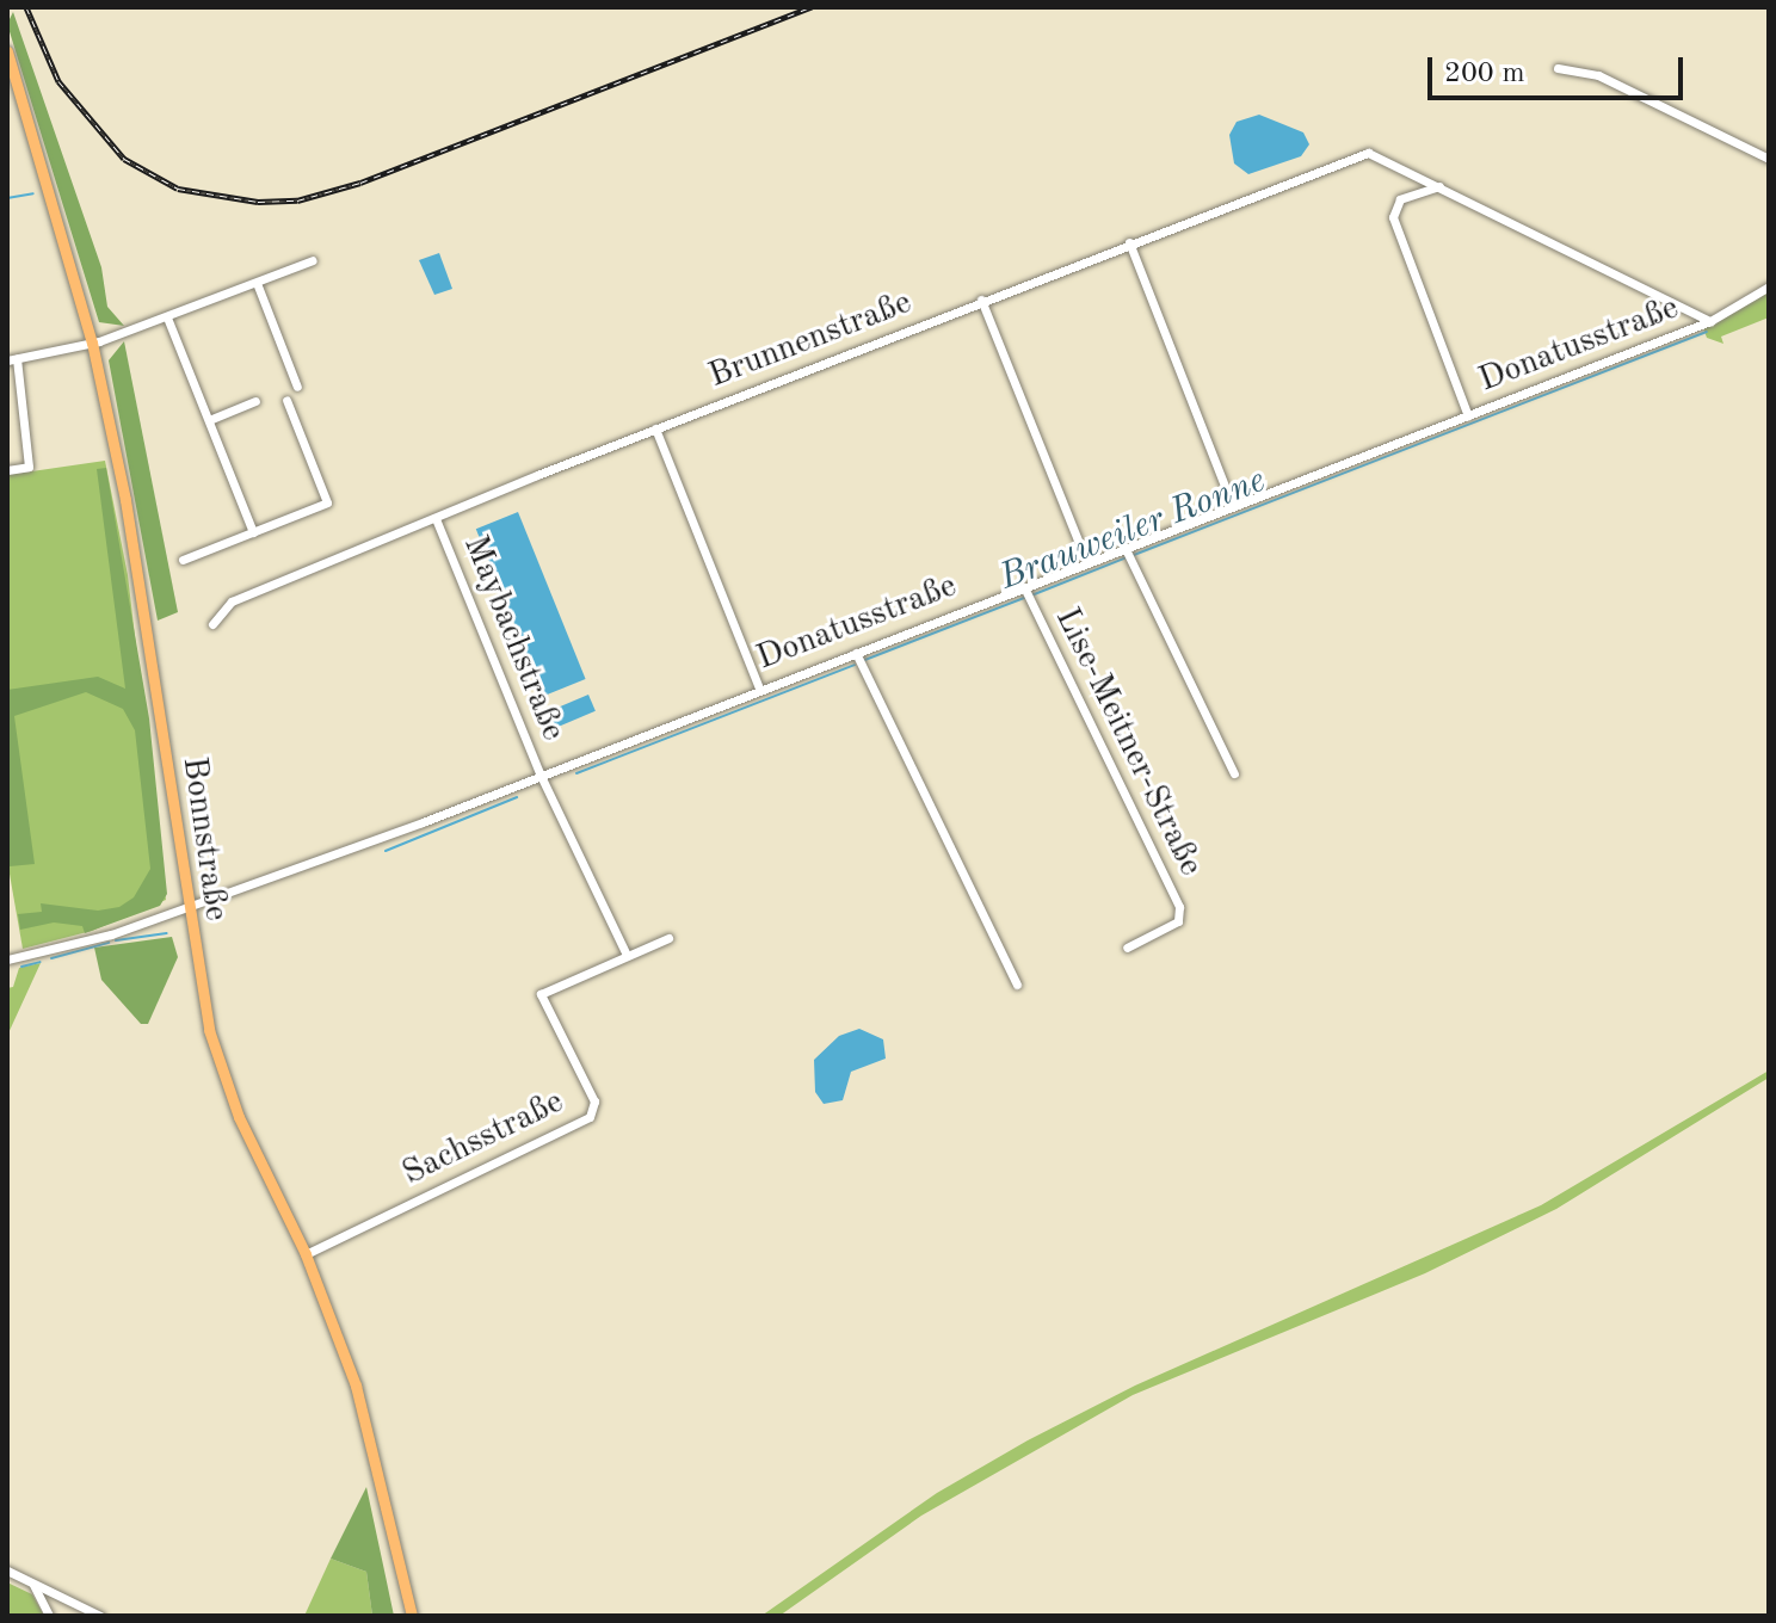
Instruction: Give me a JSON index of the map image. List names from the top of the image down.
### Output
{
  "streets": {
    "main road": ["Bonnstraße"],
    "street": [
      "Brunnenstraße",
      "Donatusstraße",
      "Maybachstraße",
      "Lise-Meitner-Straße",
      "Sachsstraße"
    ]
  },
  "crossings": [
    ["Brunnenstraße", "Donatusstraße"],
    ["Brunnenstraße", "Maybachstraße"],
    ["Donatusstraße", "Maybachstraße"],
    ["Donatusstraße", "Lise-Meitner-Straße"],
    ["Donatusstraße", "Bonnstraße"],
    ["Maybachstraße", "Sachsstraße"],
    ["Bonnstraße", "Sachsstraße"]
  ],
  "water": ["Brauweiler Ronne"],
  "scale_bar": "200 m"
}
